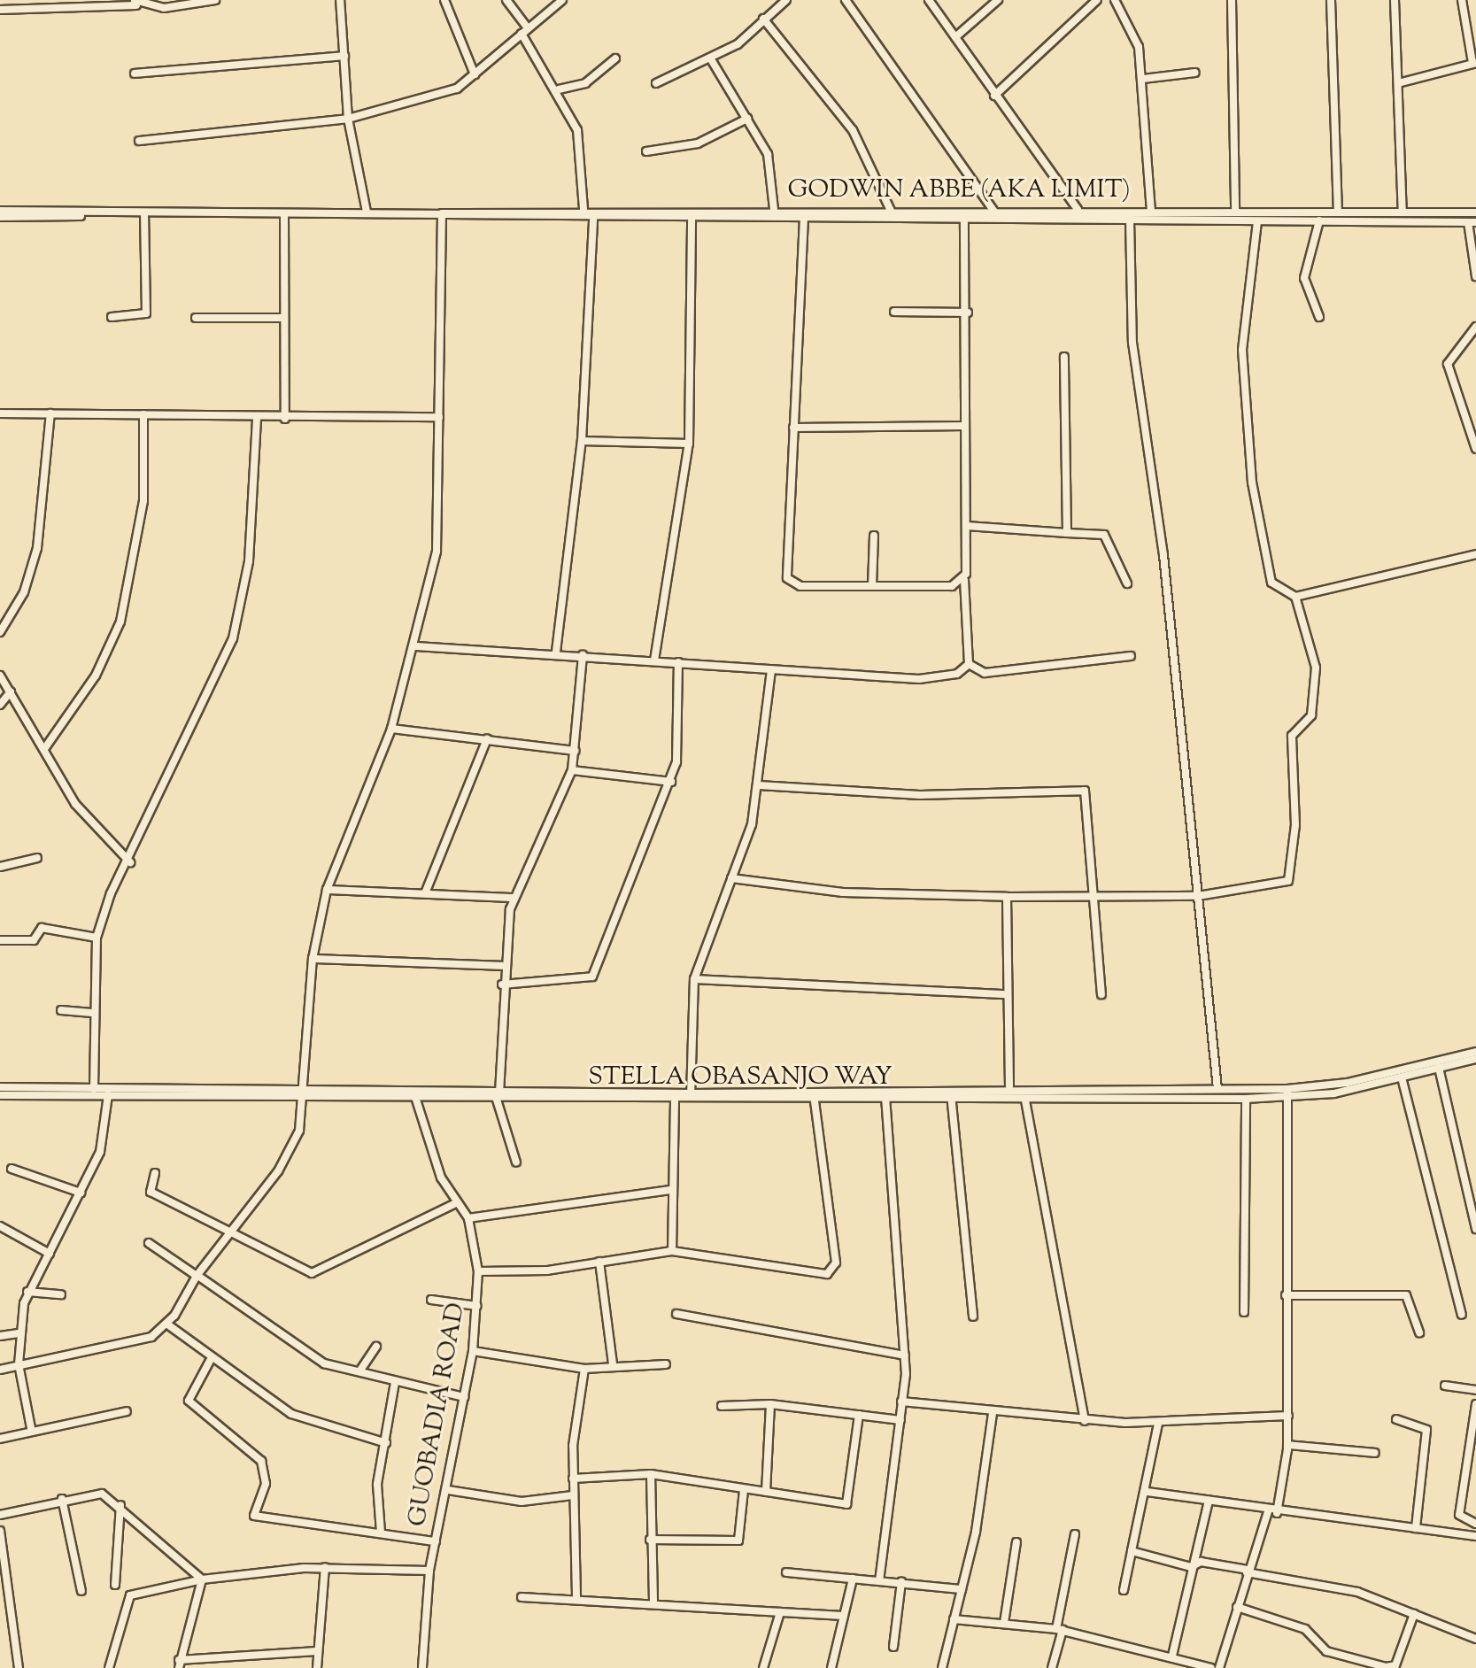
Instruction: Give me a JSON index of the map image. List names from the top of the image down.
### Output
{
  "streets": {
    "street": ["GODWIN ABBE (AKA LIMIT)", "STELLA OBASANJO WAY", "GUOBADIA ROAD"]
  },
  "crossings": [
    ["STELLA OBASANJO WAY", "GUOBADIA ROAD"]
  ]
}
